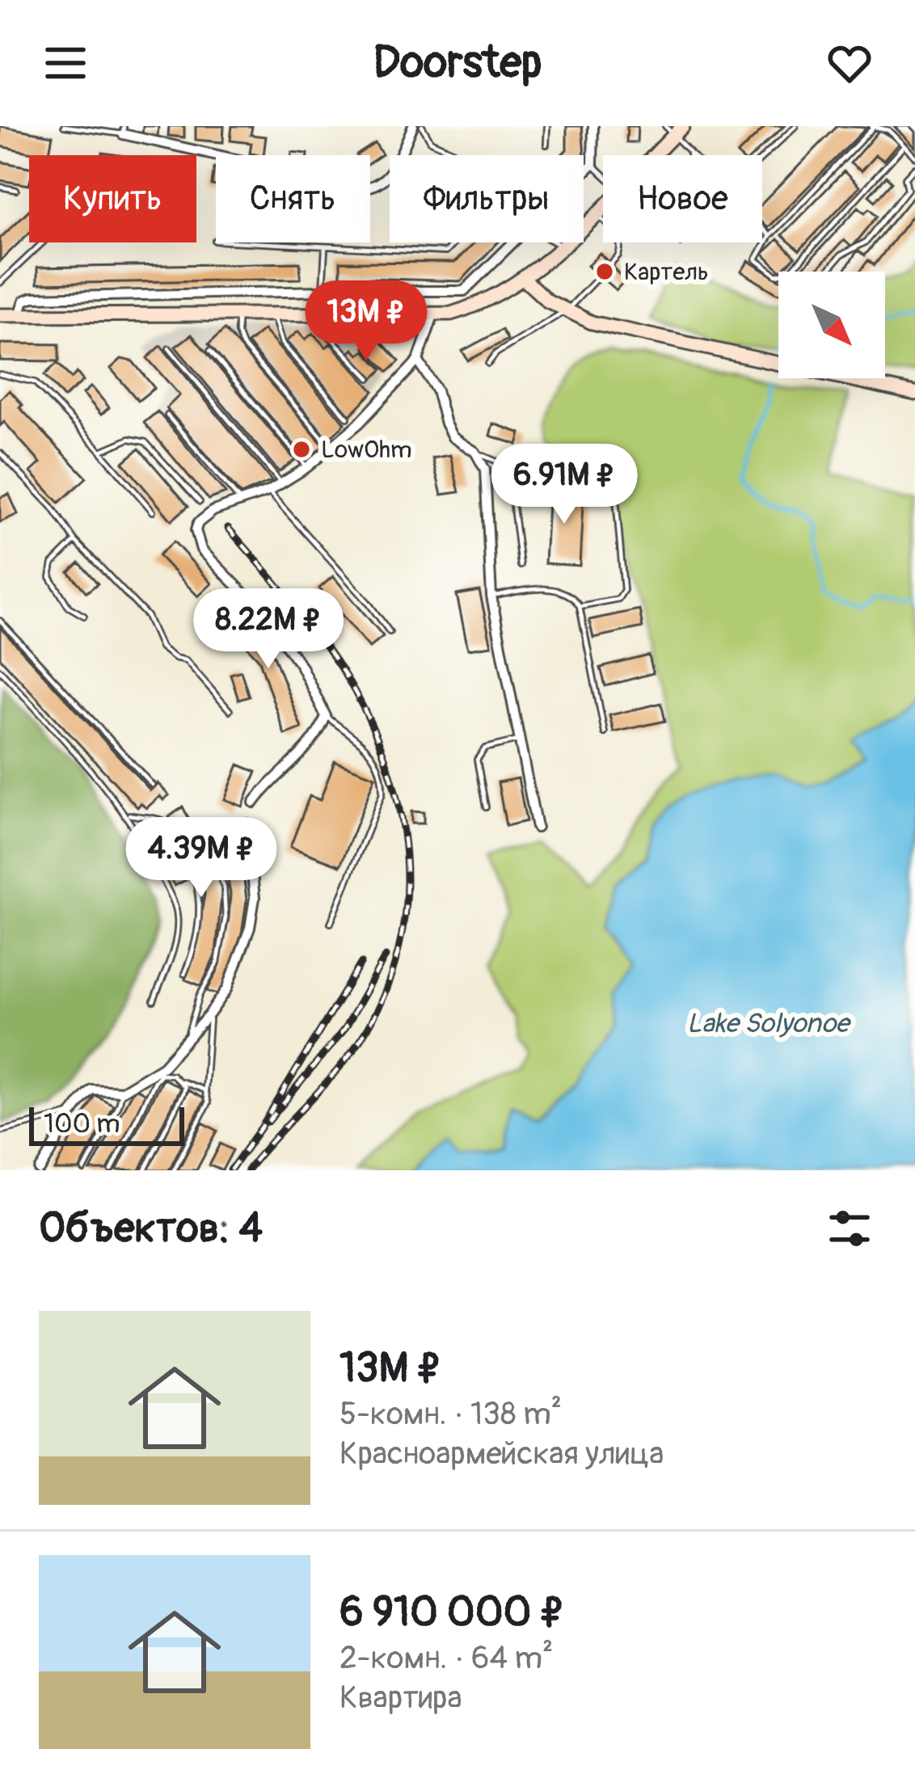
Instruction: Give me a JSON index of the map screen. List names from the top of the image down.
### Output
{
  "water": ["Lake Solyonoe"],
  "places": ["Картель", "LowOhm"],
  "scale_bar": "100 m",
  "north": "bottom right",
  "page": {
    "header": "Doorstep",
    "chip": [
      "Купить",
      "Снять",
      "Фильтры",
      "Новое"
    ],
    "price": [
      "13M ₽",
      "6.91M ₽",
      "8.22M ₽",
      "4.39M ₽"
    ],
    "scale": "100 m",
    "heading": "Объектов: 4",
    "list": [
      {
        "name": "13M ₽",
        "note": "5-комн. · 138 m² · Красноармейская улица"
      },
      {
        "name": "6 910 000 ₽",
        "note": "2-комн. · 64 m² · Квартира"
      }
    ]
  }
}
